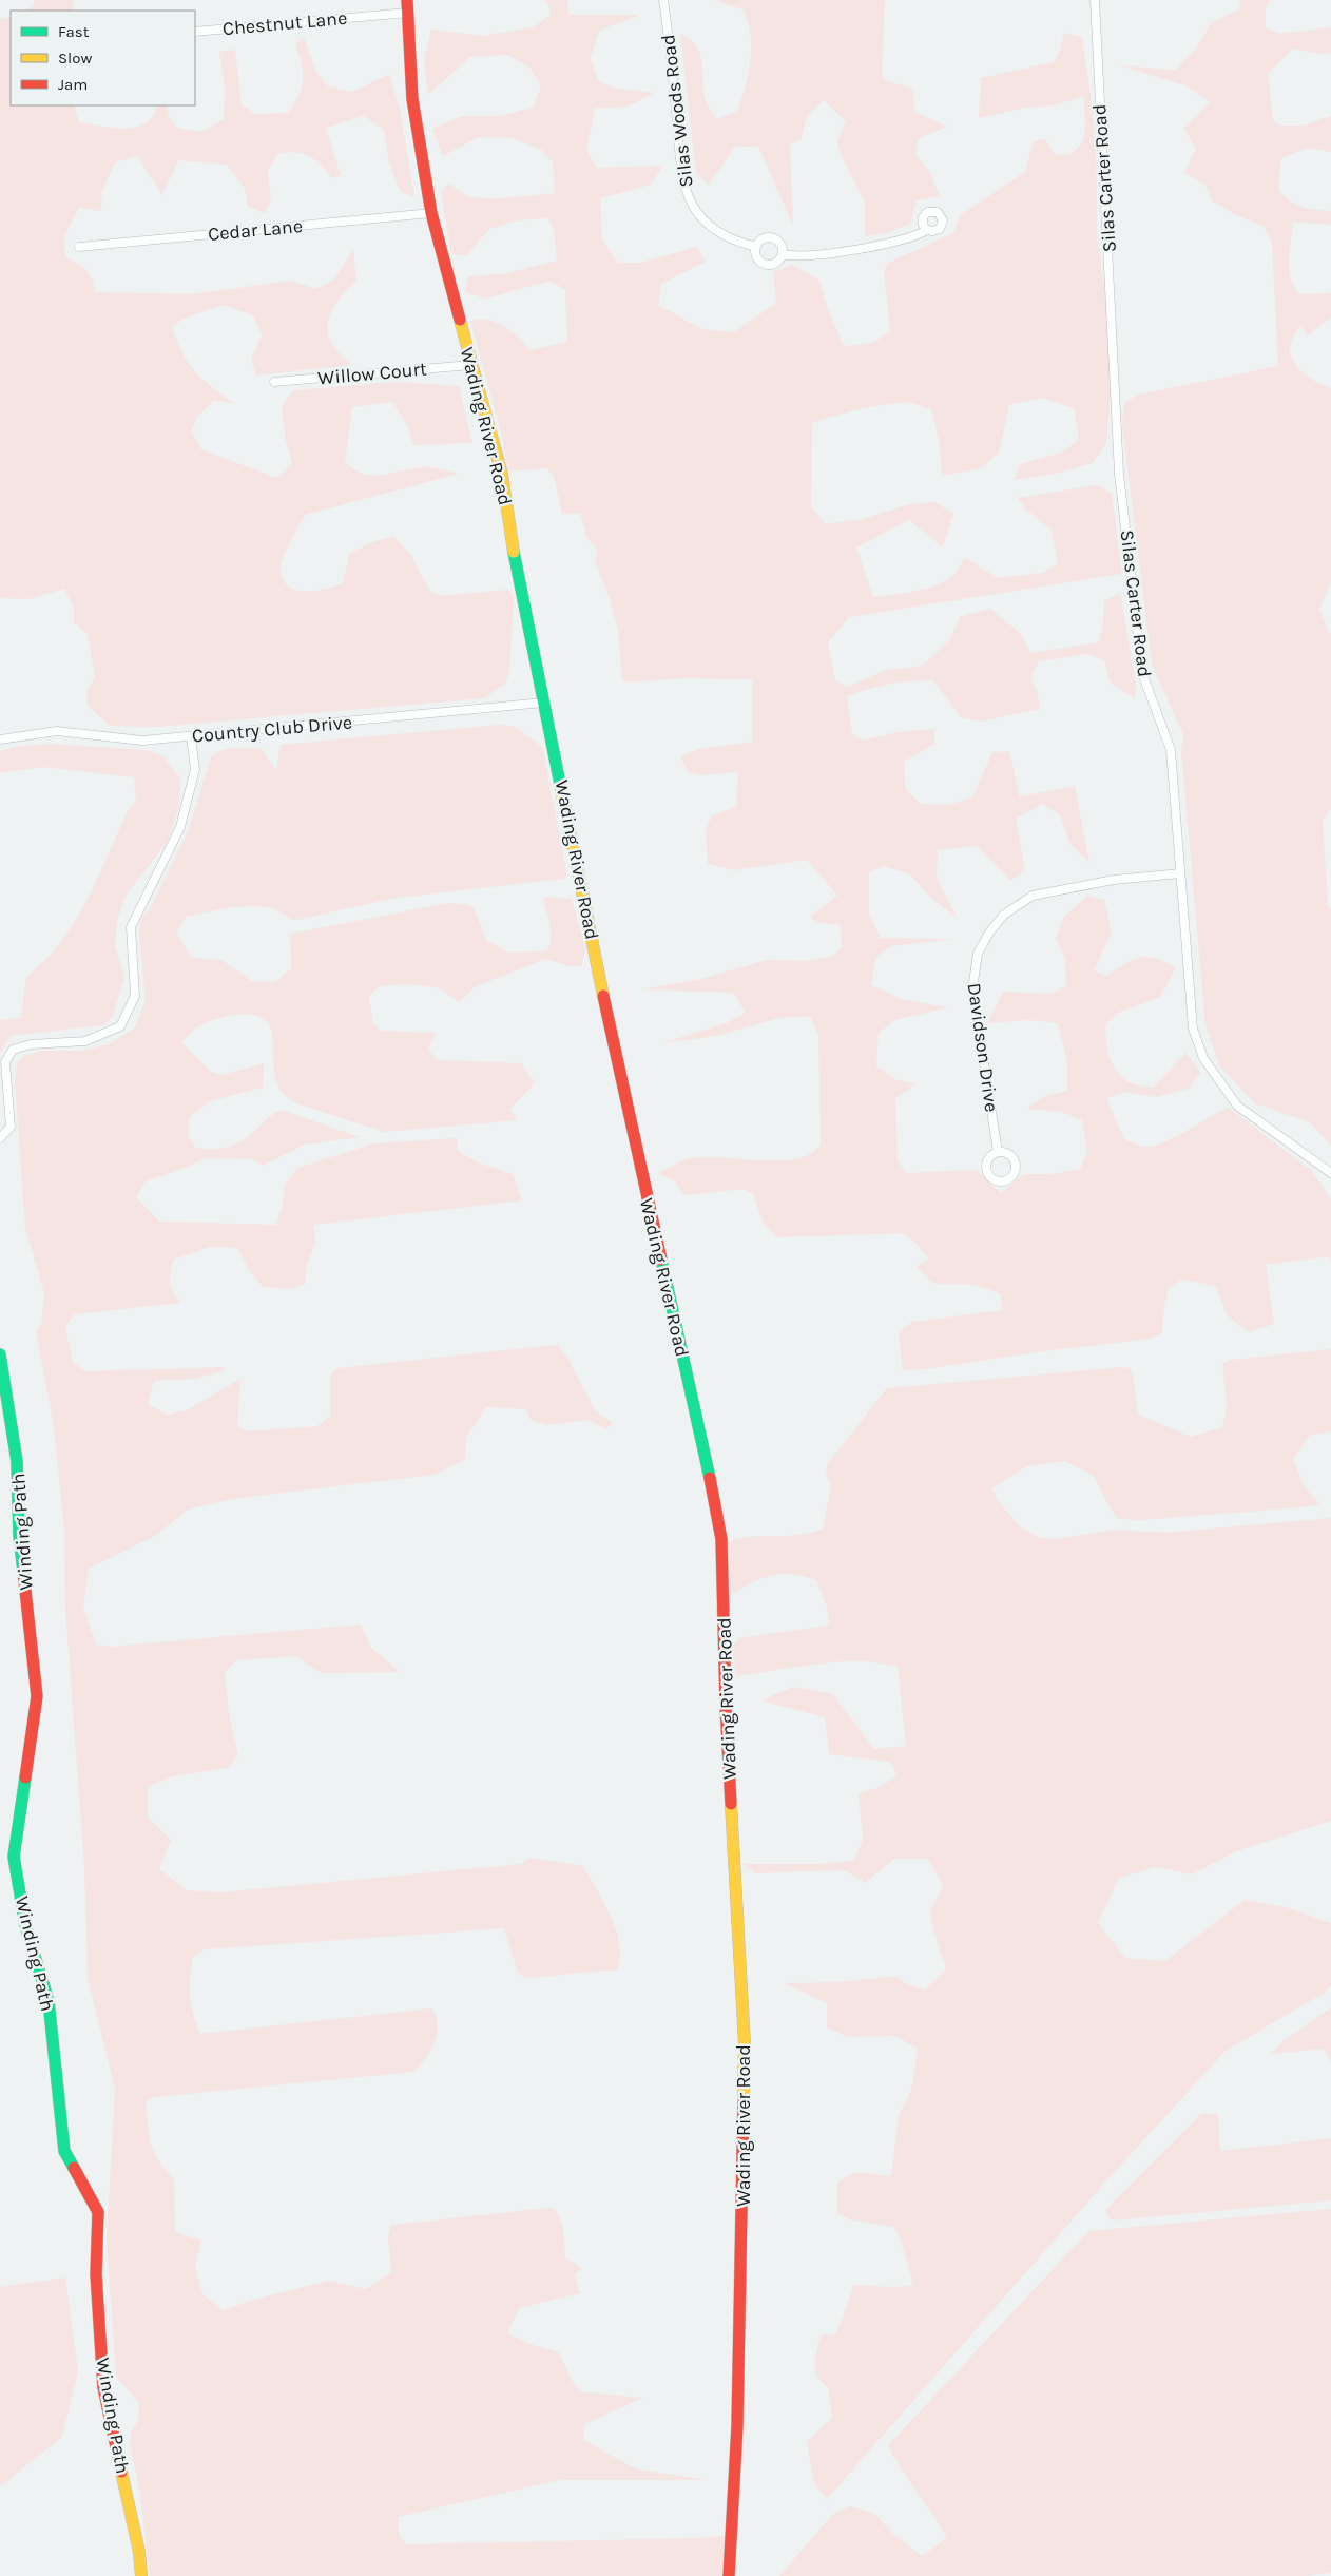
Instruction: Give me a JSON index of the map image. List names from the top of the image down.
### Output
{
  "streets": {
    "main road": ["Wading River Road", "Winding Path"],
    "street": [
      "Chestnut Lane",
      "Silas Woods Road",
      "Silas Carter Road",
      "Cedar Lane",
      "Willow Court",
      "Country Club Drive",
      "Davidson Drive"
    ]
  },
  "crossings": [
    ["Chestnut Lane", "Wading River Road"],
    ["Silas Carter Road", "Davidson Drive"],
    ["Cedar Lane", "Wading River Road"],
    ["Willow Court", "Wading River Road"],
    ["Wading River Road", "Country Club Drive"]
  ],
  "legend": ["Fast", "Slow", "Jam"]
}
